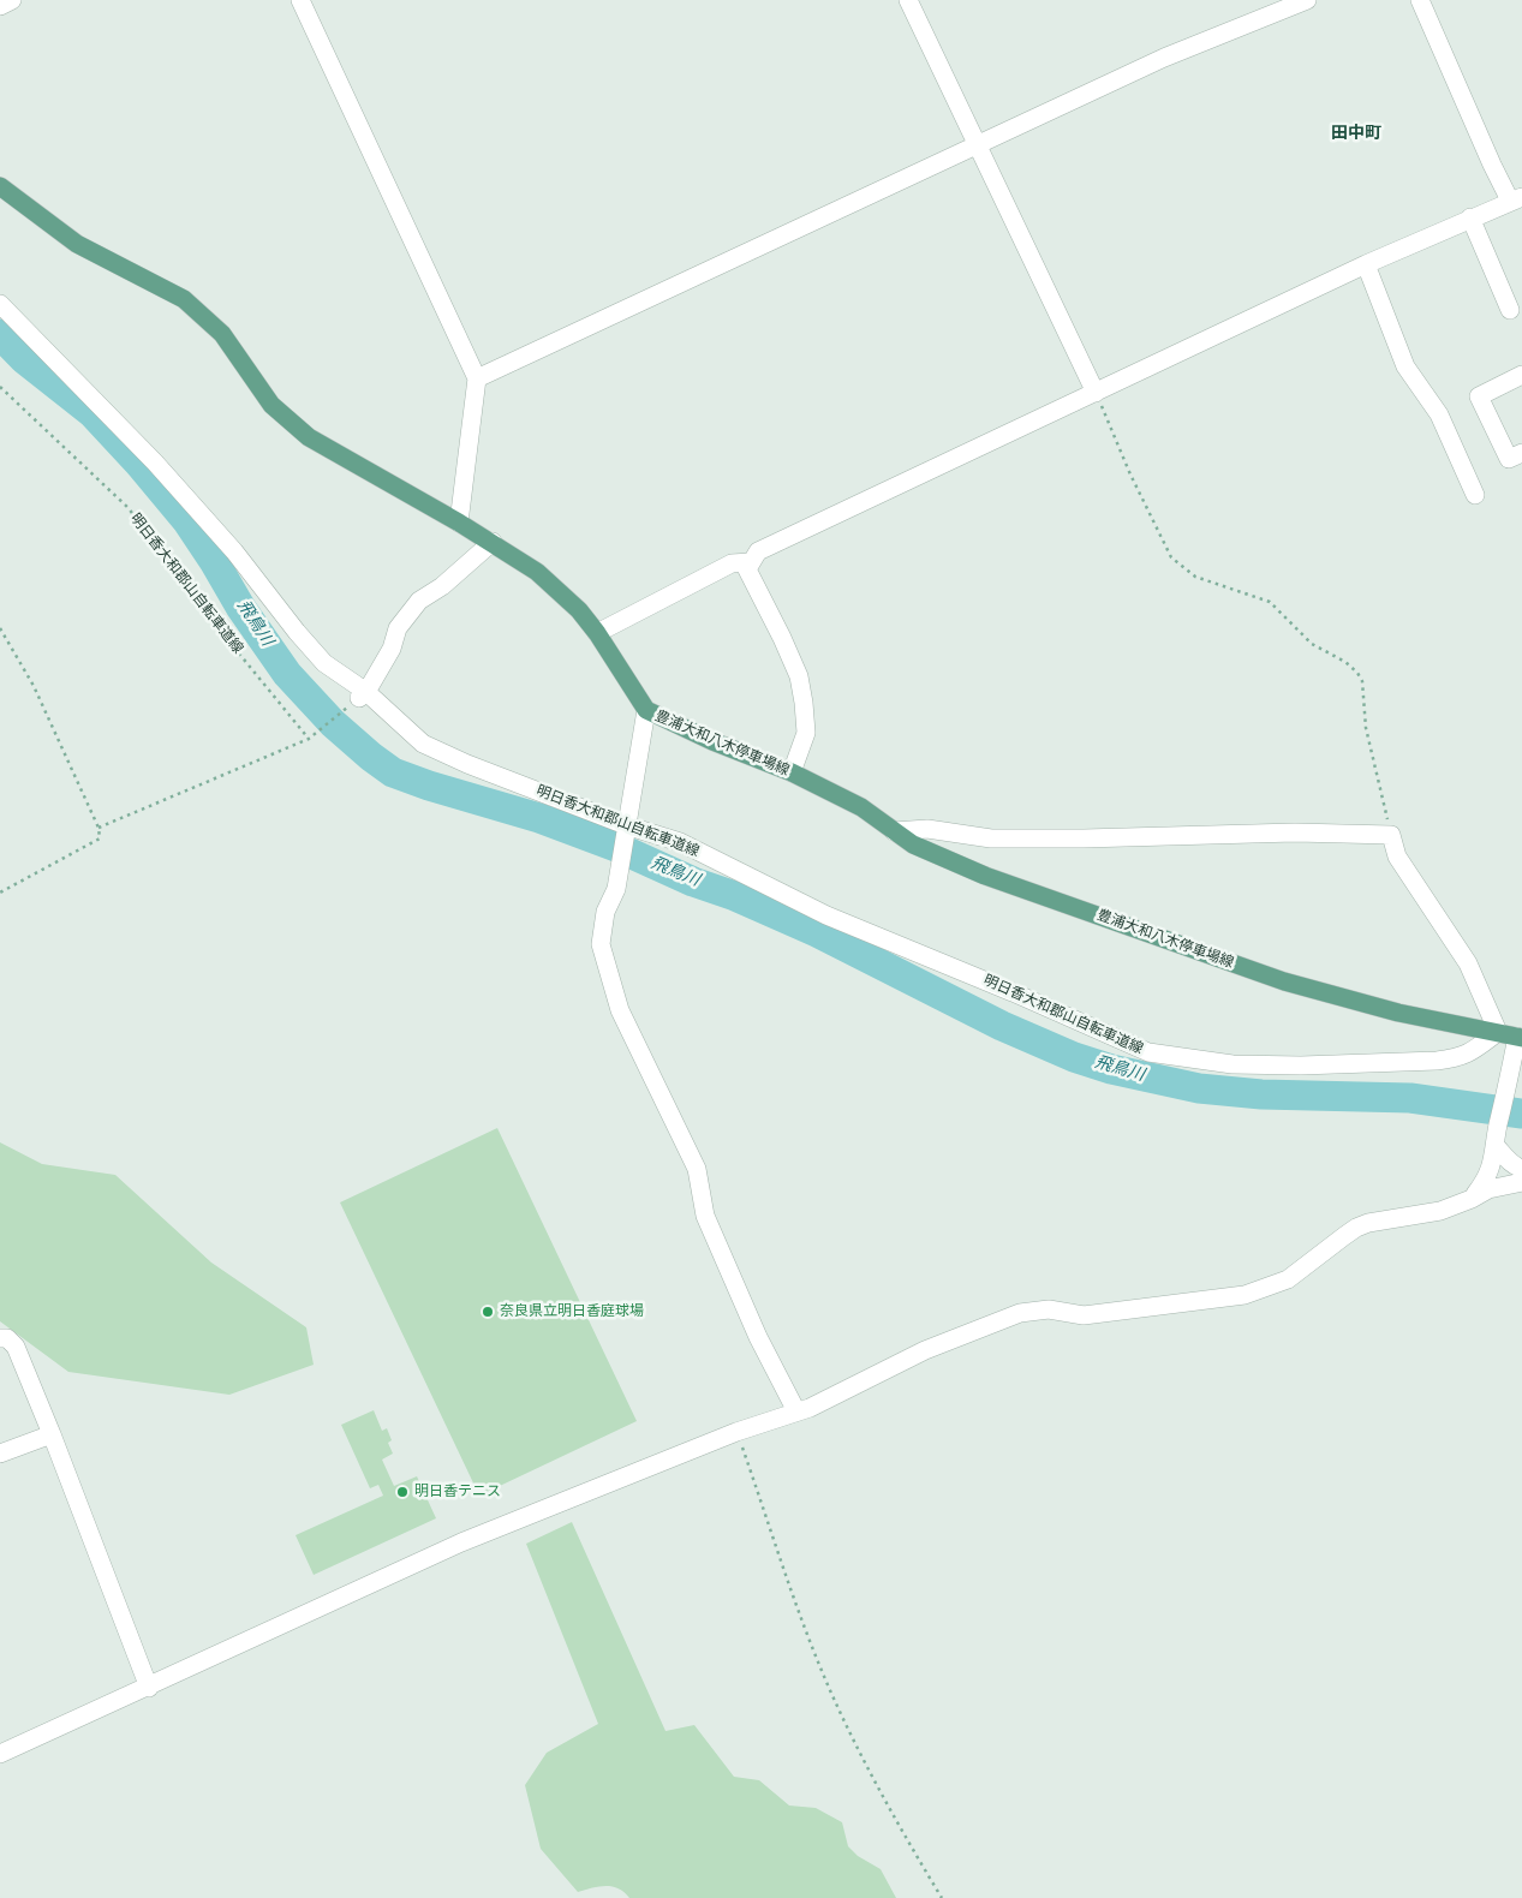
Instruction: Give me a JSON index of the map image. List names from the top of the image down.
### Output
{
  "streets": {
    "main road": ["豊浦大和八木停車場線"],
    "street": ["明日香大和郡山自転車道線"]
  },
  "crossings": [
    ["明日香大和郡山自転車道線", "豊浦大和八木停車場線"]
  ],
  "districts": ["田中町"],
  "water": ["飛鳥川"],
  "places": ["奈良県立明日香庭球場", "明日香テニス"]
}
